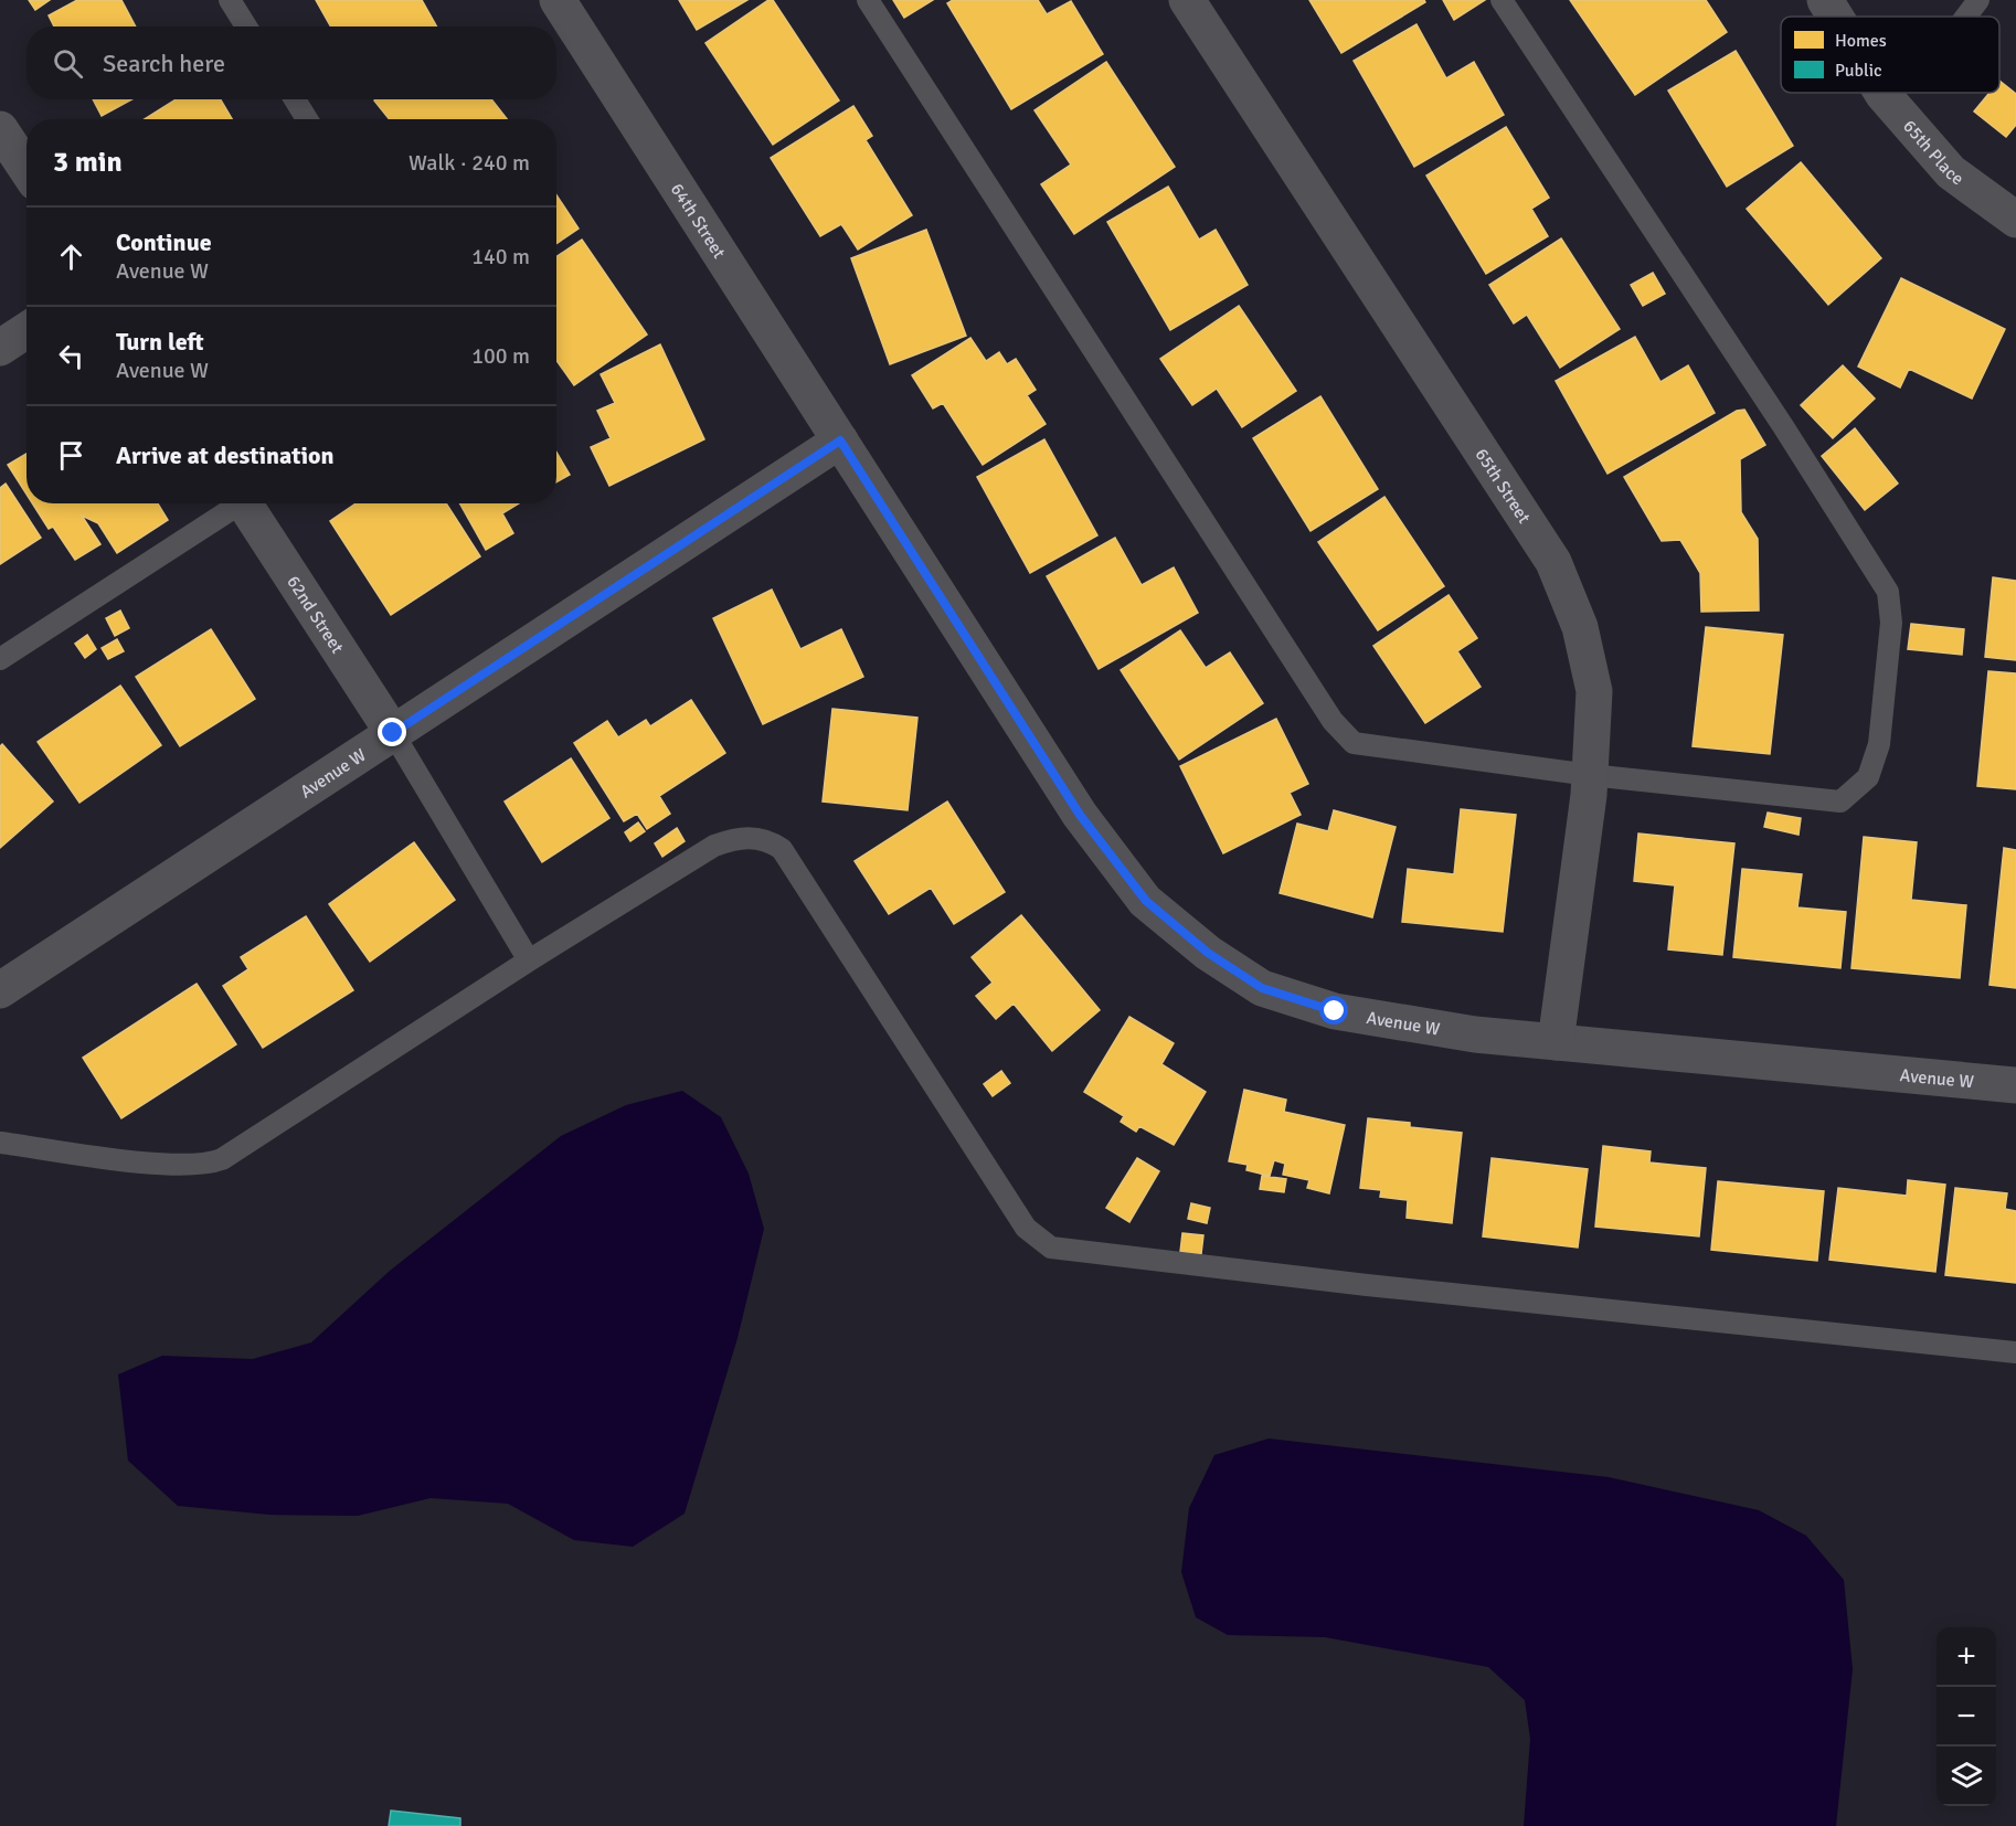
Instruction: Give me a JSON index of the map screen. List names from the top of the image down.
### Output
{
  "streets": {
    "street": [
      "65th Place",
      "64th Street",
      "65th Street",
      "62nd Street",
      "Avenue W"
    ]
  },
  "crossings": [
    ["64th Street", "Avenue W"],
    ["65th Street", "Avenue W"],
    ["62nd Street", "Avenue W"]
  ],
  "legend": ["Homes", "Public"],
  "page": {
    "search": "Search here",
    "heading": ["3 min", "Walk · 240 m"],
    "list": [
      ["Continue", "Avenue W", "140 m"],
      ["Turn left", "Avenue W", "100 m"],
      "Arrive at destination"
    ],
    "map_buttons": ["+", "−"]
  }
}
